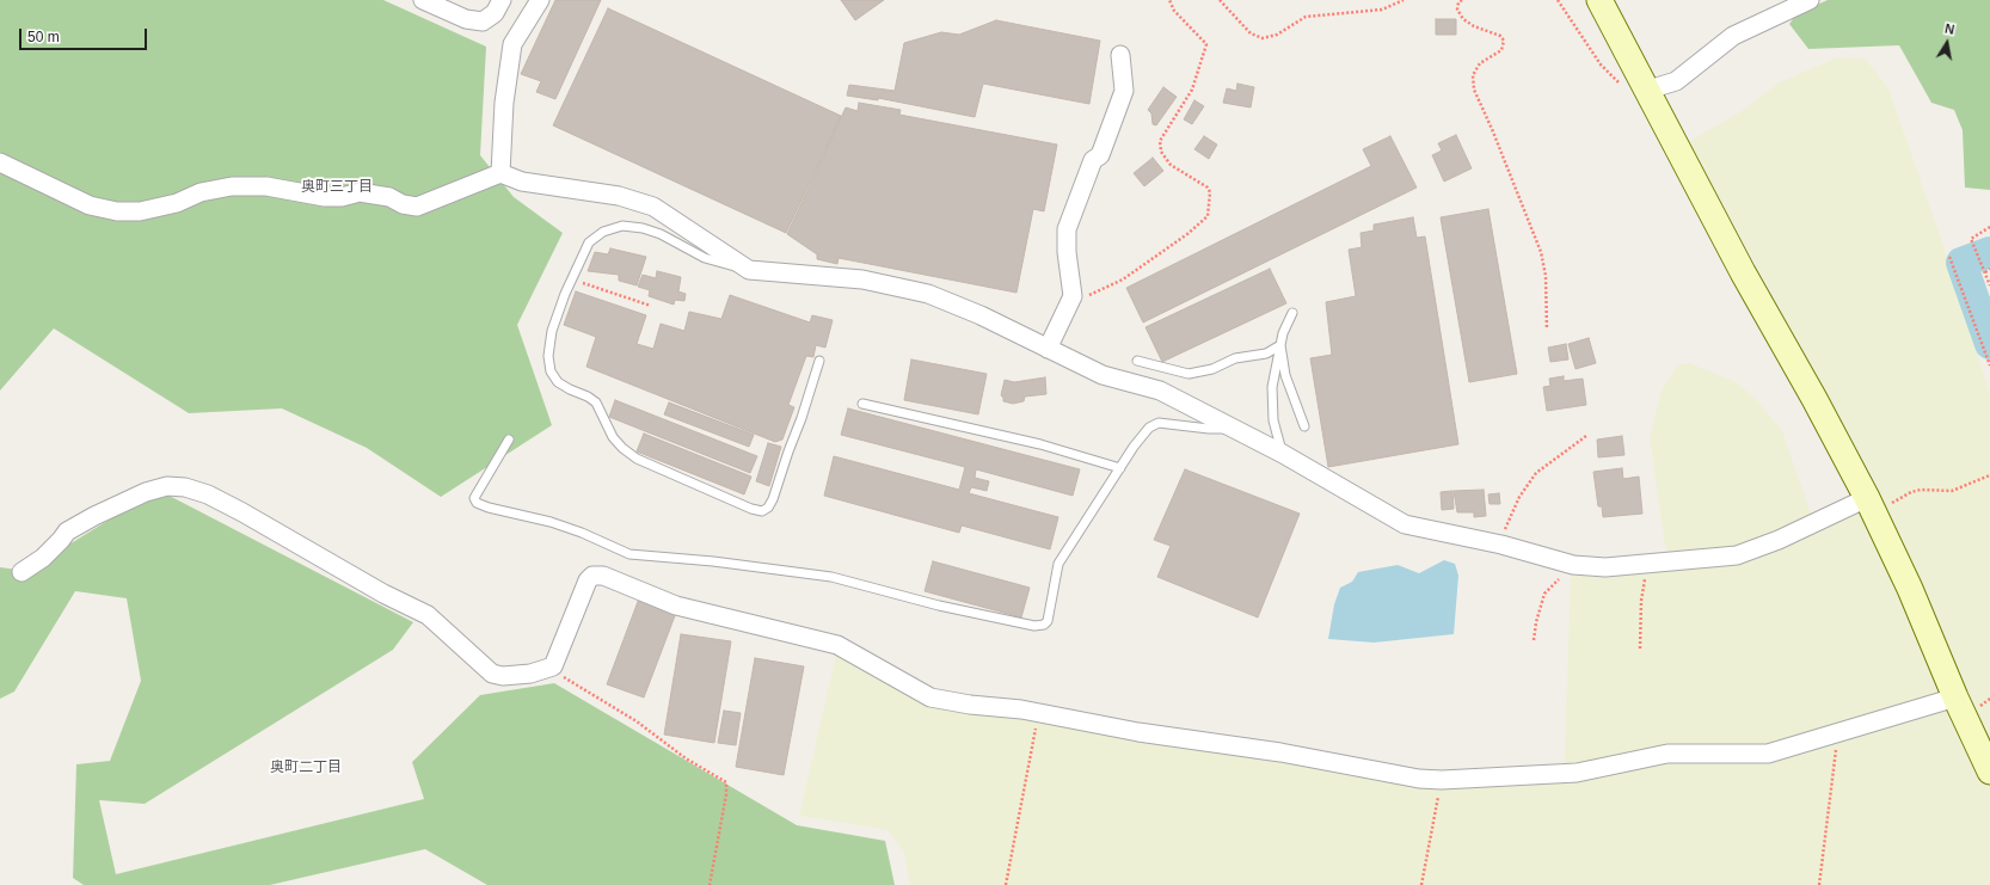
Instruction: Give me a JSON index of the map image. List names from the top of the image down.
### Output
{
  "districts": ["奥町三丁目", "奥町二丁目"],
  "scale_bar": "50 m",
  "north": "top"
}
